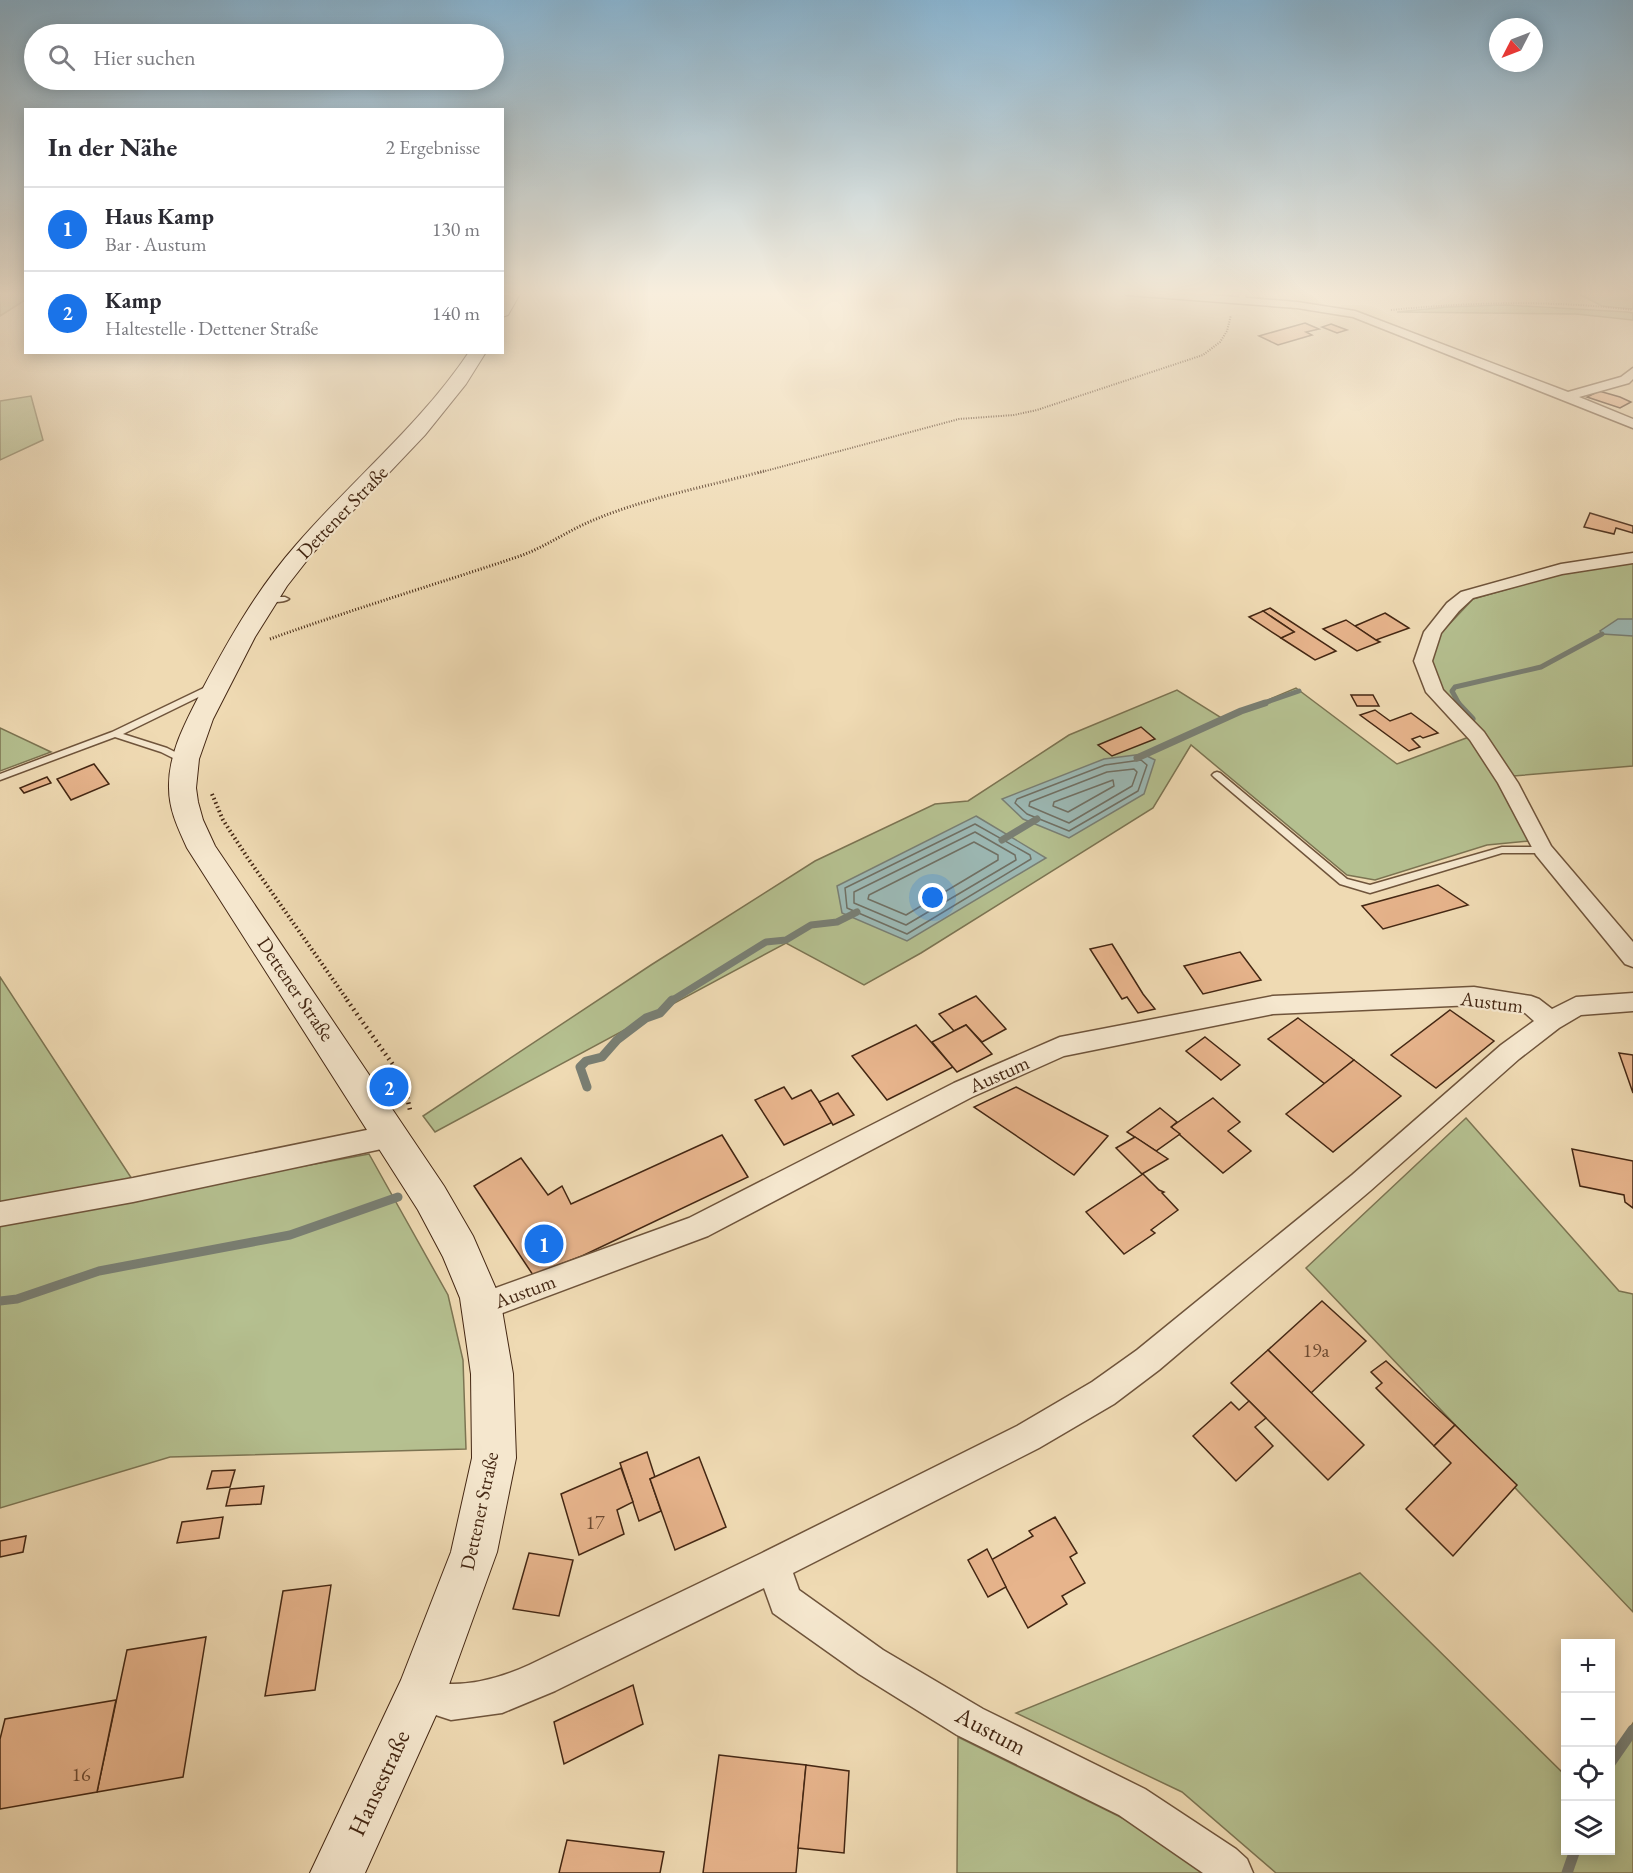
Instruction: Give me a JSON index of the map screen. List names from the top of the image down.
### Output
{
  "streets": {
    "street": ["Dettener Straße", "Austum", "Hansestraße"]
  },
  "crossings": [
    ["Dettener Straße", "Austum"],
    ["Dettener Straße", "Hansestraße"],
    ["Austum", "Hansestraße"]
  ],
  "house_numbers": ["19a", "17", "16"],
  "north": "bottom left",
  "page": {
    "search": "Hier suchen",
    "heading": ["In der Nähe", "2 Ergebnisse"],
    "list": [
      {
        "mark": "1",
        "name": "Haus Kamp",
        "note": "Bar · Austum",
        "value": "130 m"
      },
      {
        "mark": "2",
        "name": "Kamp",
        "note": "Haltestelle · Dettener Straße",
        "value": "140 m"
      }
    ],
    "pins": ["2", "1"],
    "map_buttons": ["+", "−"]
  }
}
